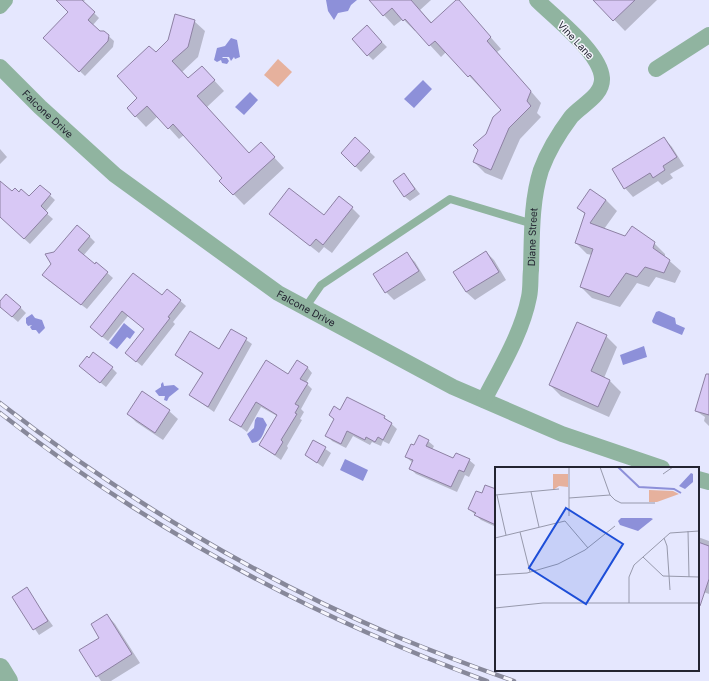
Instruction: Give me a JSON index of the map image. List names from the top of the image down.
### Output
{
  "streets": {
    "street": ["Vine Lane", "Falcone Drive", "Diane Street"]
  },
  "crossings": [
    ["Vine Lane", "Diane Street"],
    ["Falcone Drive", "Diane Street"]
  ]
}
